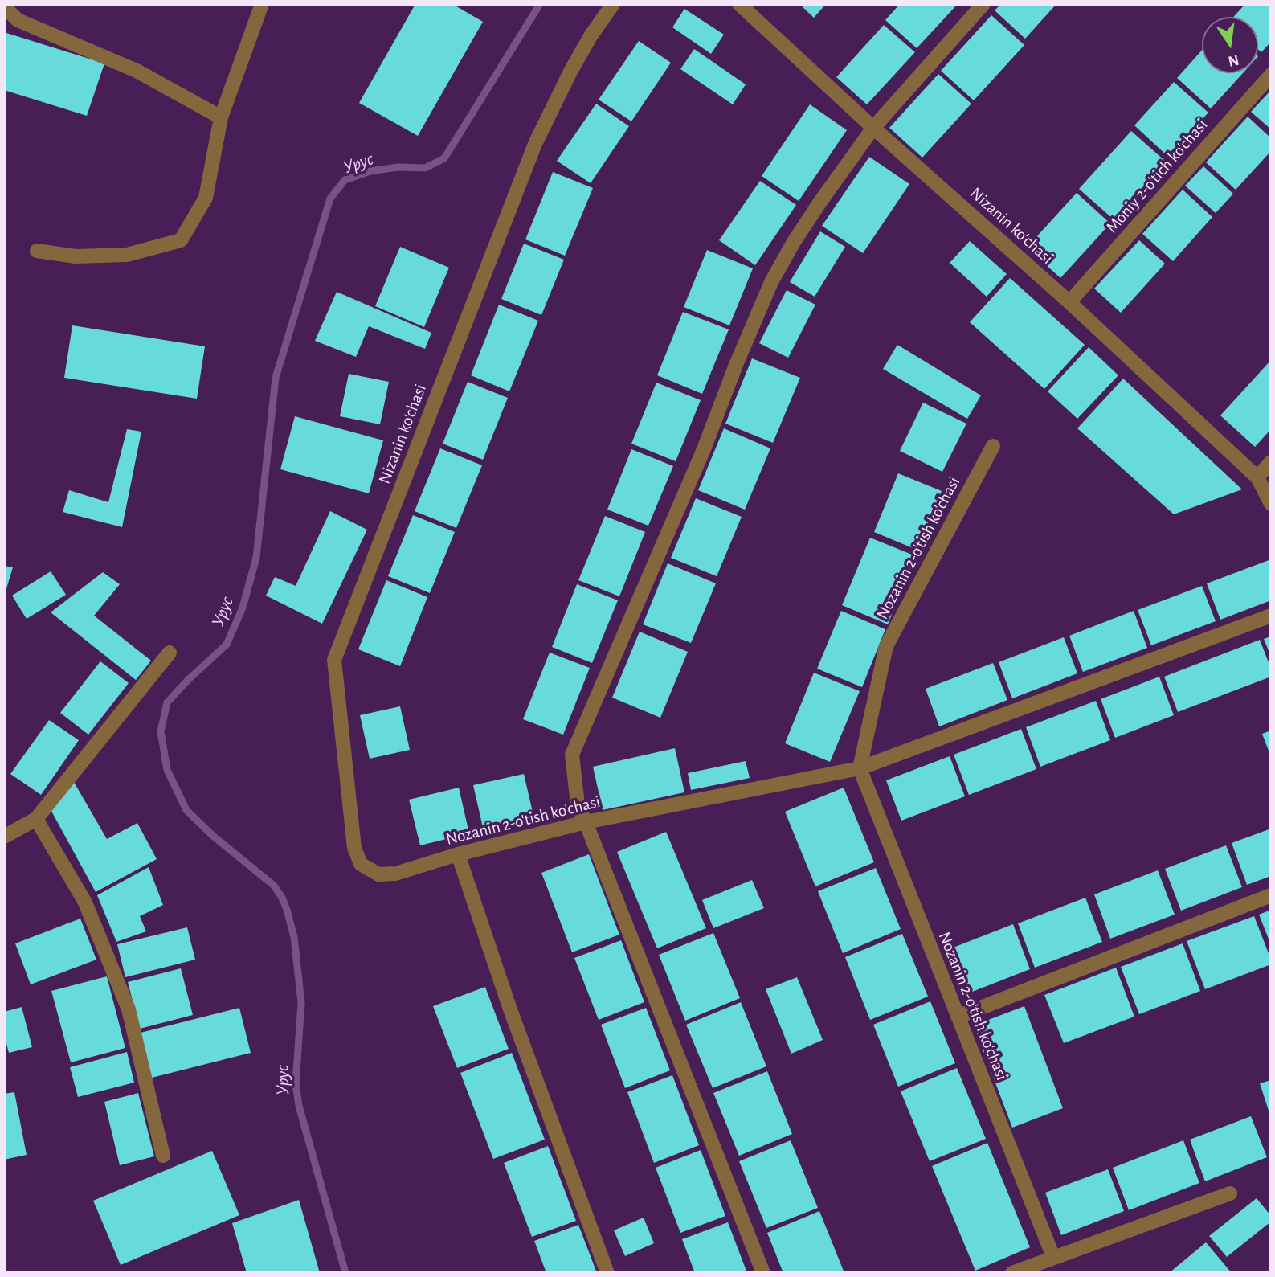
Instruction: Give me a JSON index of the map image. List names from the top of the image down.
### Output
{
  "streets": {
    "street": ["Moniy 2-o'tich ko'chasi", "Nizanin ko'chasi", "Nozanin 2-o'tish ko'chasi"]
  },
  "crossings": [
    ["Moniy 2-o'tich ko'chasi", "Nizanin ko'chasi"],
    ["Nizanin ko'chasi", "Nozanin 2-o'tish ko'chasi"]
  ],
  "water": ["Урус"],
  "north": "bottom"
}
